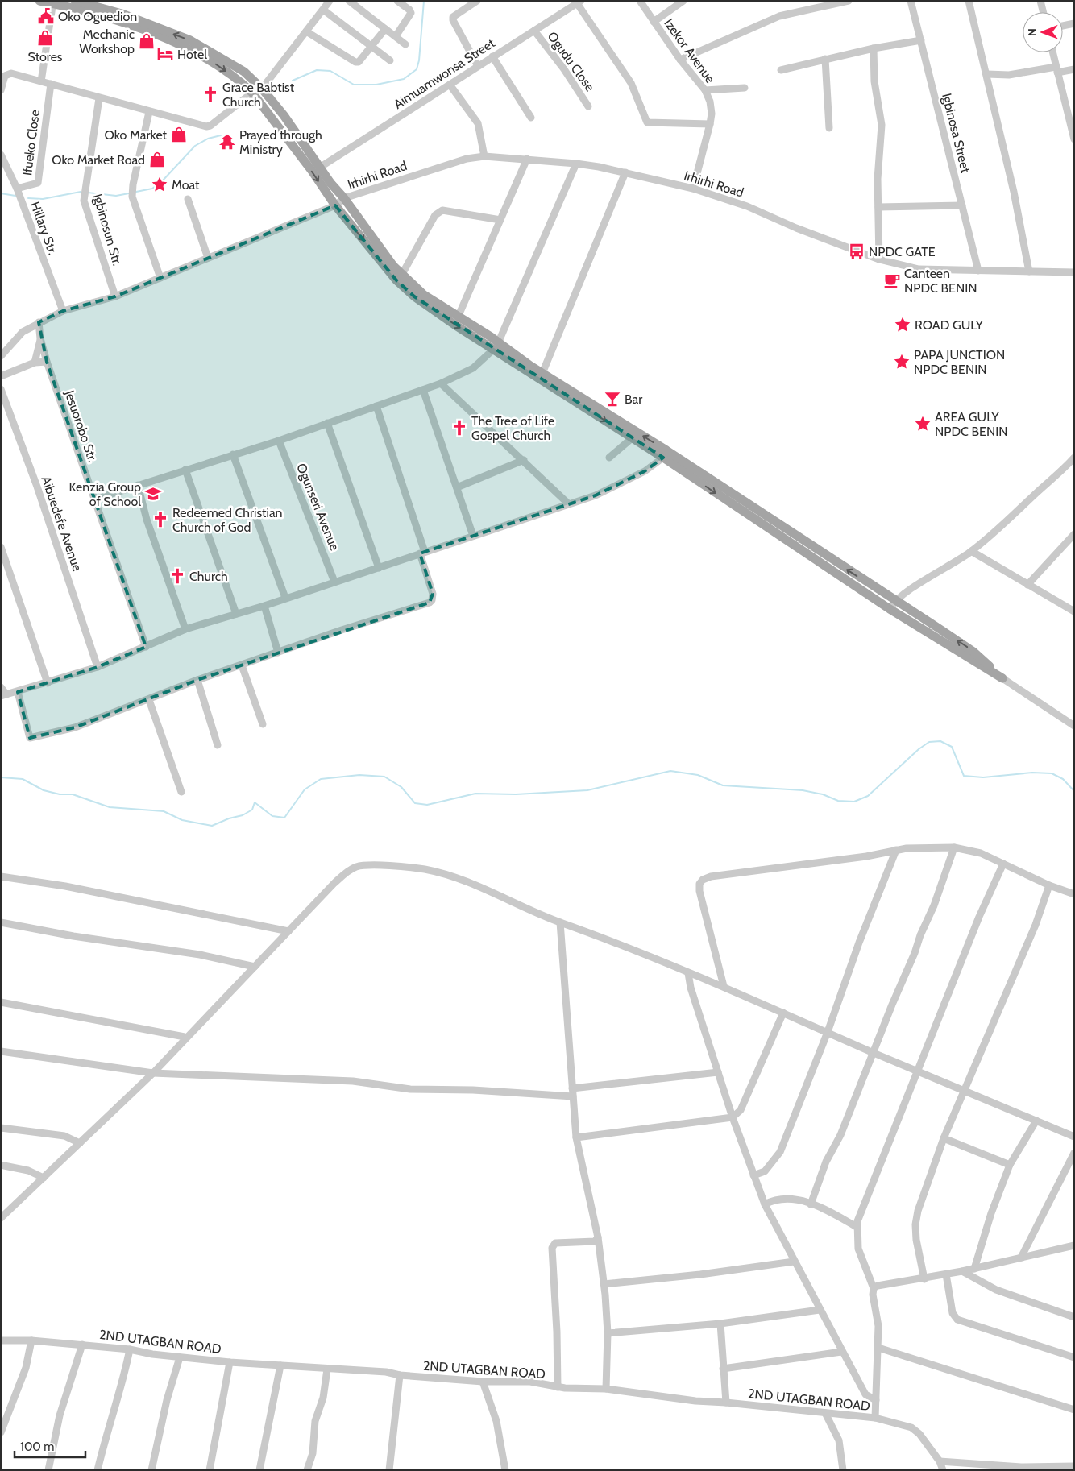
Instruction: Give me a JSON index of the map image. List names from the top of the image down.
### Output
{
  "streets": {
    "street": [
      "Izekor Avenue",
      "Ogudu Close",
      "Aimuamwonsa Street",
      "Igbinosa Street",
      "Ifueko Close",
      "Irhirhi Road",
      "Hillary Str.",
      "Igbinosun Str.",
      "Jesuorobo Str.",
      "Ogunseri Avenue",
      "Aibuedefe Avenue",
      "2ND UTAGBAN ROAD"
    ]
  },
  "crossings": [
    ["Izekor Avenue", "Irhirhi Road"],
    ["Ogudu Close", "Aimuamwonsa Street"],
    ["Igbinosa Street", "Irhirhi Road"],
    ["Ifueko Close", "Hillary Str."]
  ],
  "places": {
    "public building": ["Oko Oguedion"],
    "shop": [
      "Stores",
      "Mechanic Workshop",
      "Oko Market",
      "Oko Market Road"
    ],
    "hotel": ["Hotel"],
    "church": [
      "Grace Babtist Church",
      "The Tree of Life Gospel Church",
      "Redeemed Christian Church of God",
      "Church"
    ],
    "temple": ["Prayed through Ministry"],
    "place": [
      "Moat",
      "ROAD GULY",
      "PAPA JUNCTION NPDC BENIN",
      "AREA GULY NPDC BENIN"
    ],
    "bus stop": ["NPDC GATE"],
    "cafe": ["Canteen NPDC BENIN"],
    "bar": ["Bar"],
    "school or university": ["Kenzia Group of School"]
  },
  "scale_bar": "100 m",
  "north": "left"
}
